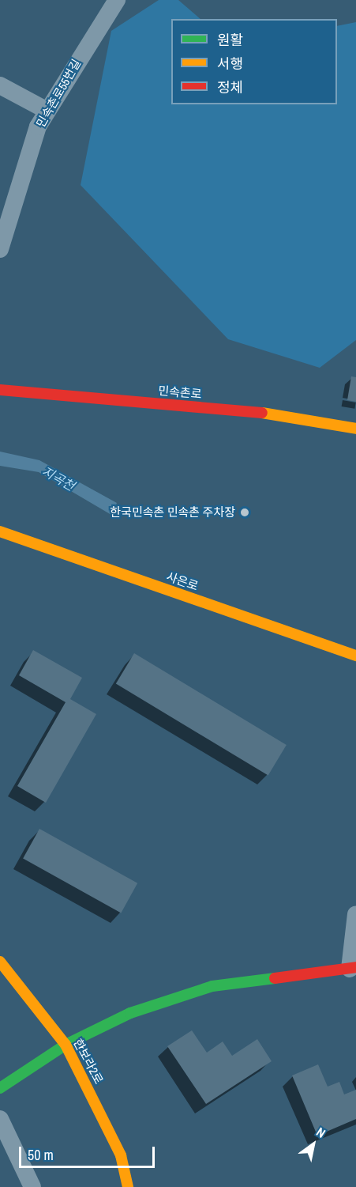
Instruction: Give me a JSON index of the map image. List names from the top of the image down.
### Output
{
  "streets": {
    "street": [
      "민속촌로55번길",
      "민속촌로",
      "사은로",
      "한보라2로"
    ]
  },
  "water": ["지곡천"],
  "places": ["한국민속촌 민속촌 주차장"],
  "legend": ["원활", "서행", "정체"],
  "scale_bar": "50 m",
  "north": "top right"
}
